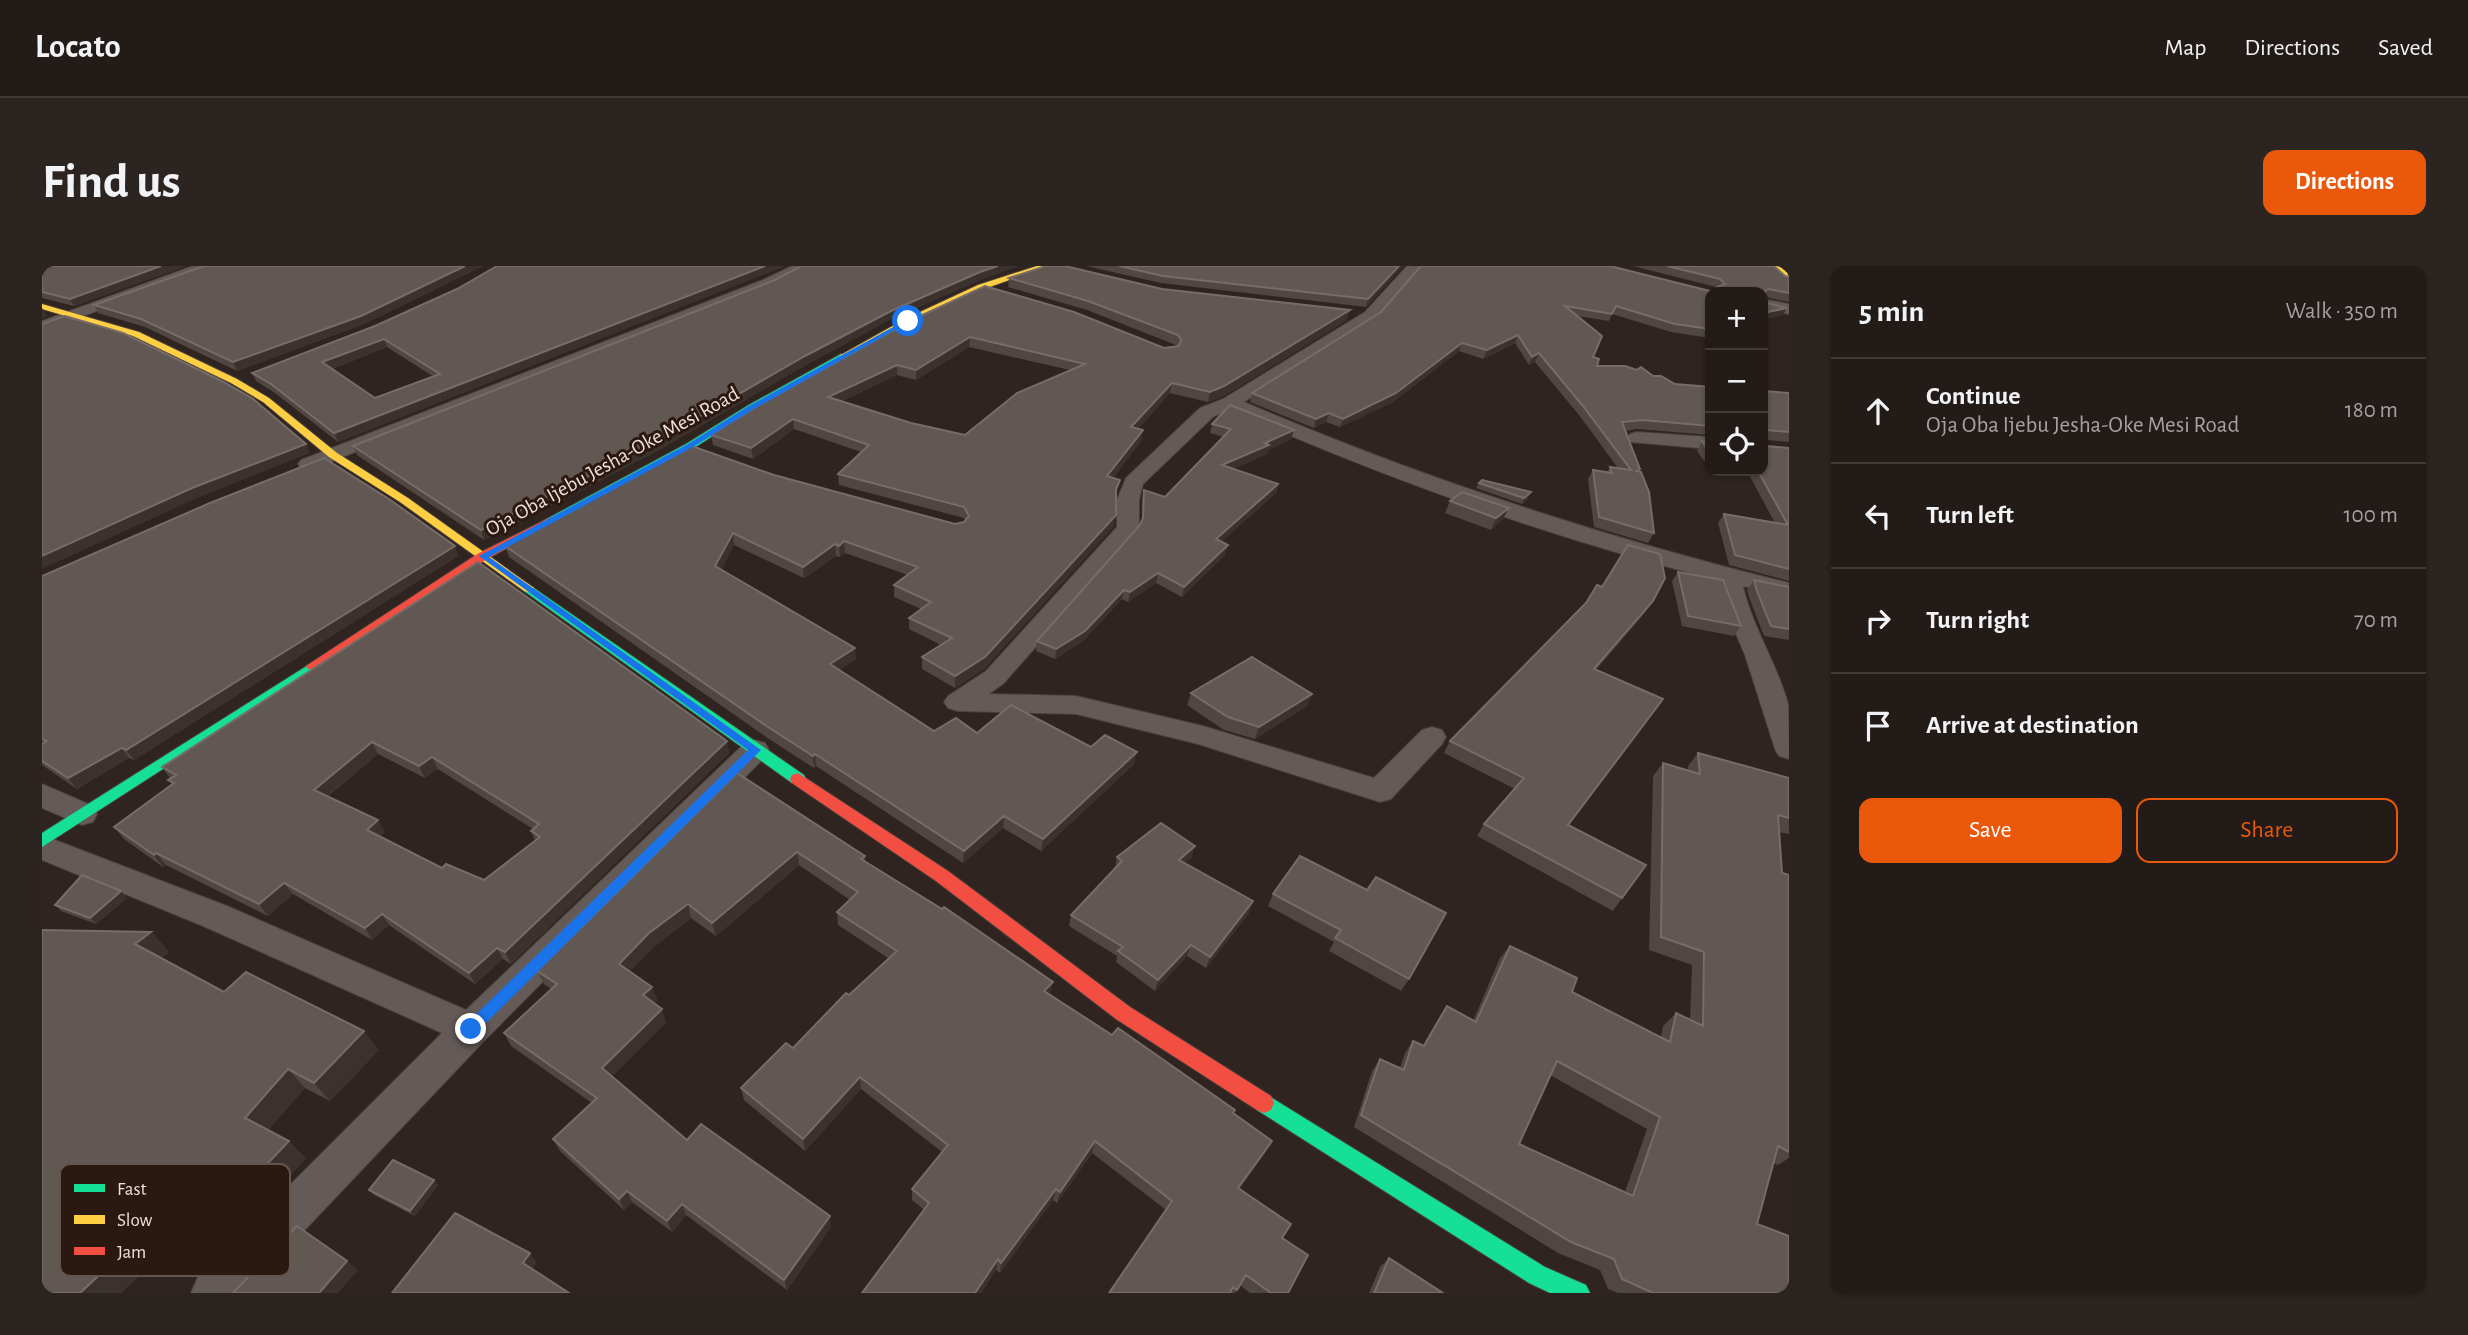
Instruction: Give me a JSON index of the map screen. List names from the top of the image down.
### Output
{
  "streets": {
    "street": ["Oja Oba Ijebu Jesha-Oke Mesi Road"]
  },
  "legend": ["Fast", "Slow", "Jam"],
  "page": {
    "header": "Locato",
    "nav": ["Map", "Directions", "Saved"],
    "buttons": [
      "Directions",
      ["Save", "Share"]
    ],
    "title": "Find us",
    "heading": ["5 min", "Walk · 350 m"],
    "map_buttons": ["+", "−"],
    "list": [
      ["Continue", "Oja Oba Ijebu Jesha-Oke Mesi Road", "180 m"],
      ["Turn left", "100 m"],
      ["Turn right", "70 m"],
      "Arrive at destination"
    ]
  }
}
